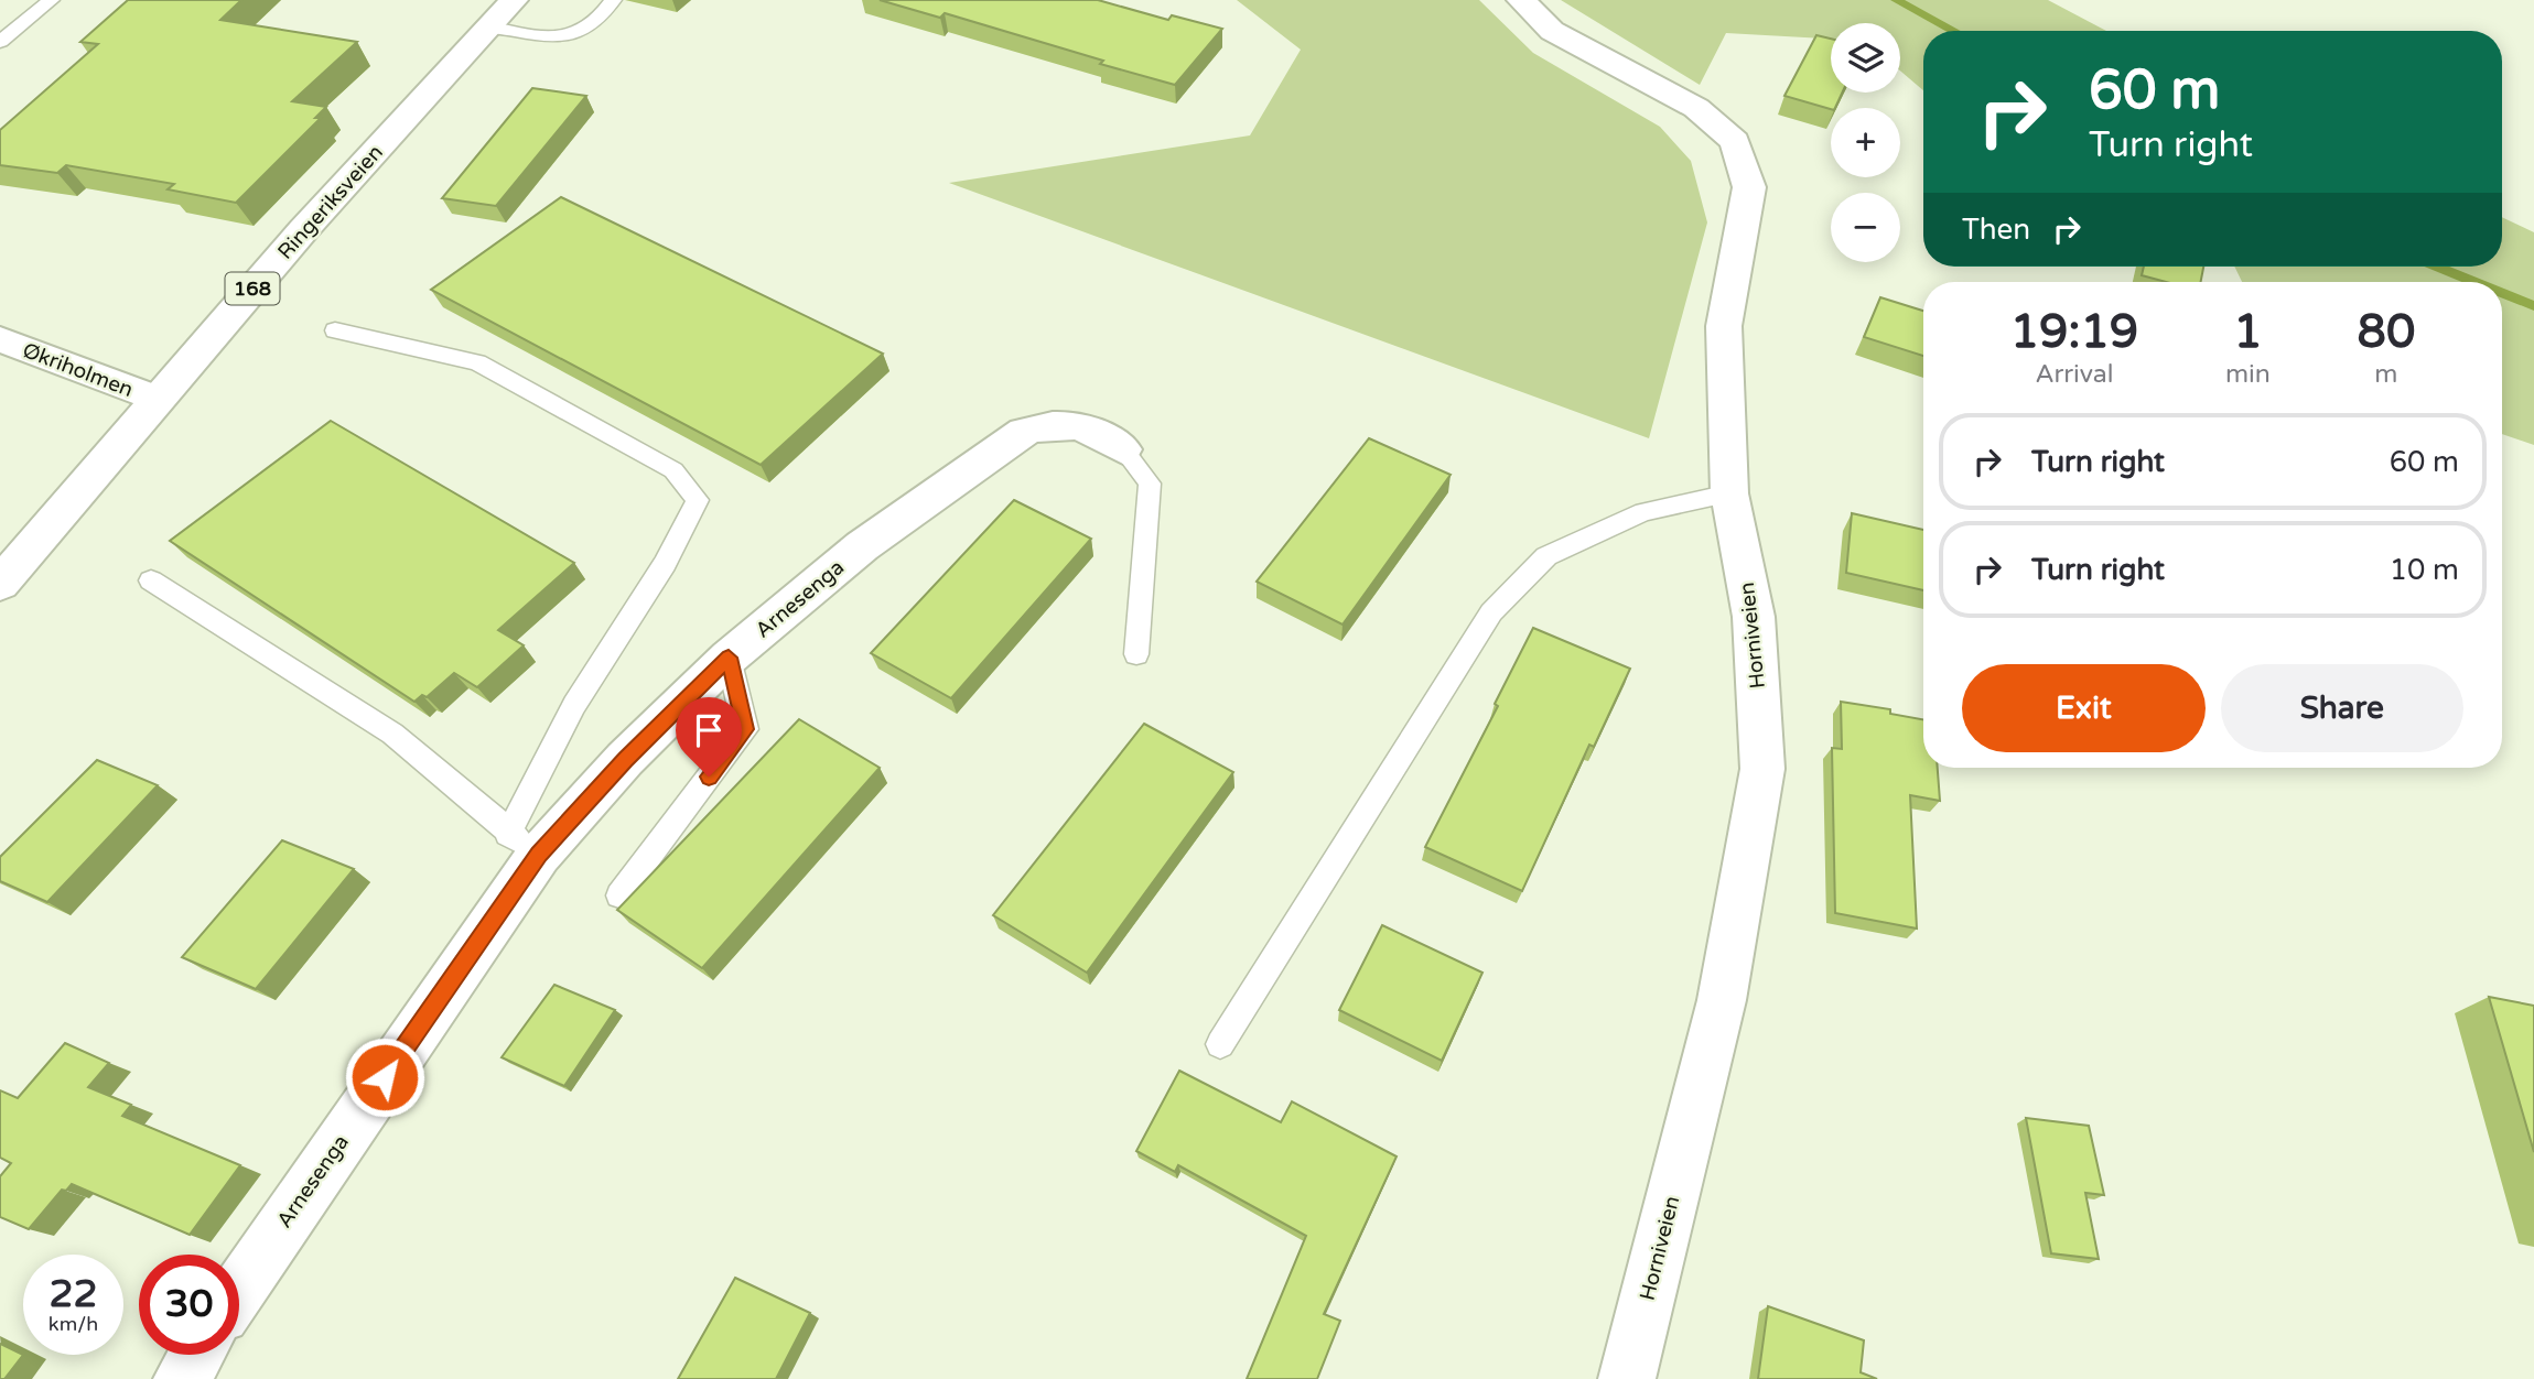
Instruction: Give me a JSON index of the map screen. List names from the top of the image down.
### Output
{
  "streets": {
    "street": [
      "Ringeriksveien",
      "168",
      "Økriholmen",
      "Arnesenga",
      "Horniveien"
    ]
  },
  "crossings": [
    ["Ringeriksveien", "Økriholmen"]
  ],
  "page": {
    "map_buttons": ["+", "−"],
    "turn": ["60 m", "Turn right"],
    "then": "Then",
    "eta": [
      "19:19",
      "Arrival",
      "1",
      "min",
      "80",
      "m"
    ],
    "list": [
      {
        "name": "Turn right",
        "value": "60 m"
      },
      {
        "name": "Turn right",
        "value": "10 m"
      }
    ],
    "buttons": ["Exit", "Share"],
    "speed": "22 km/h",
    "limit": "30"
  }
}
